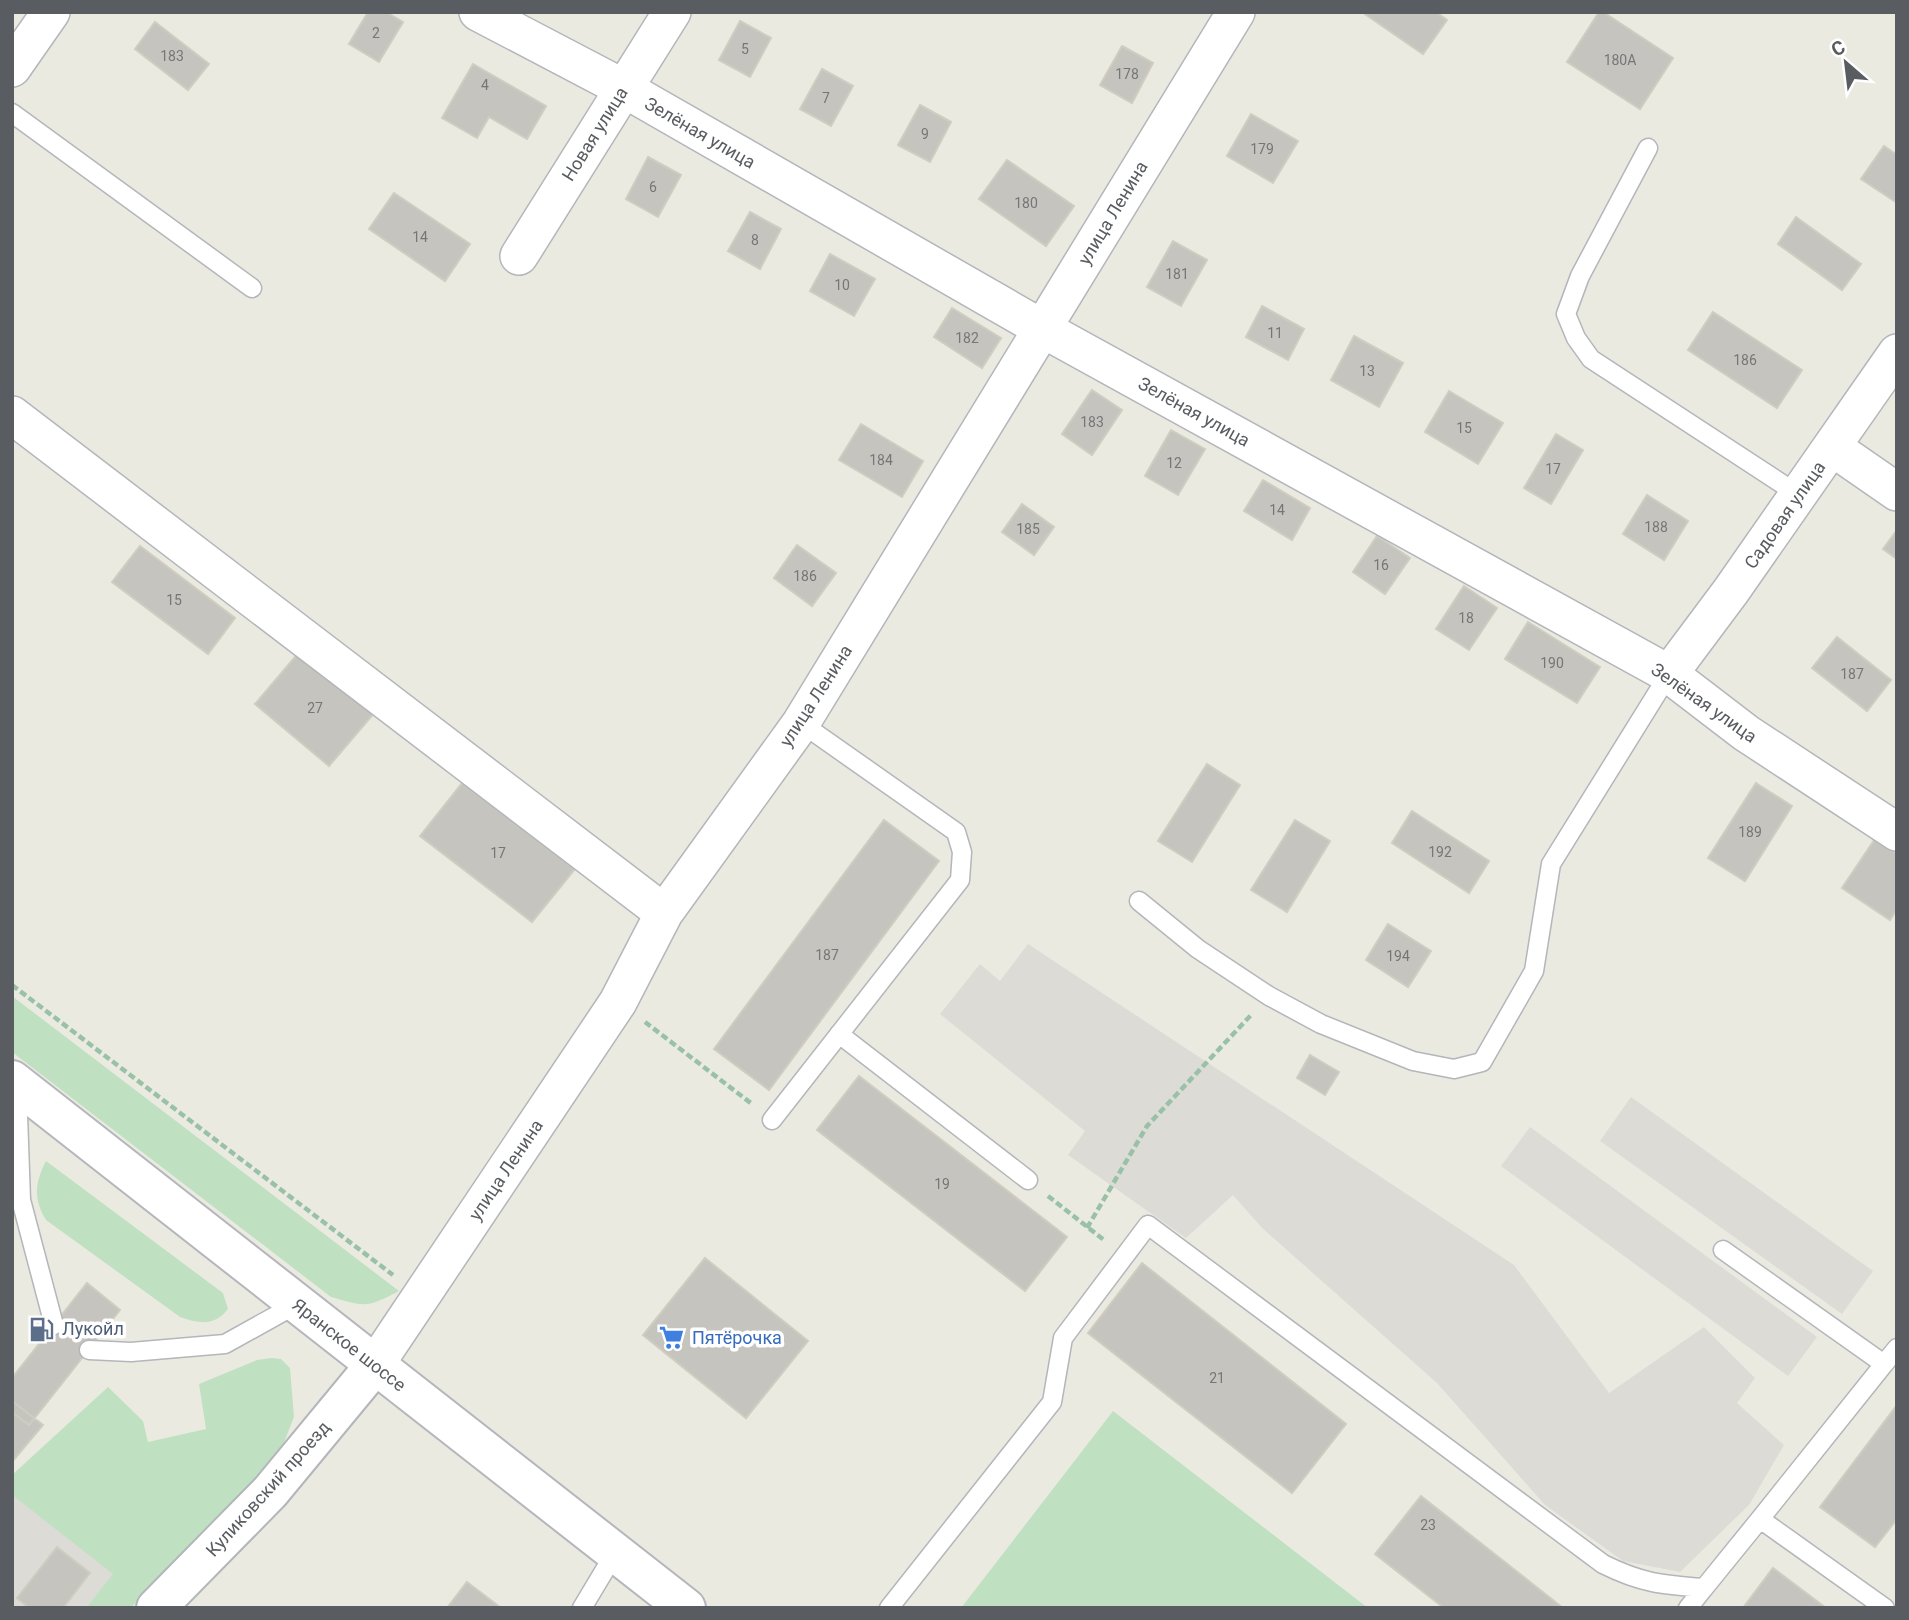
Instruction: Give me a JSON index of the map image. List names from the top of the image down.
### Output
{
  "streets": {
    "main road": ["Яранское шоссе", "Куликовский проезд"],
    "street": [
      "Зелёная улица",
      "Новая улица",
      "улица Ленина",
      "Садовая улица"
    ]
  },
  "crossings": [
    ["Зелёная улица", "Новая улица"],
    ["Зелёная улица", "улица Ленина"],
    ["Зелёная улица", "Садовая улица"],
    ["улица Ленина", "Яранское шоссе"],
    ["улица Ленина", "Куликовский проезд"],
    ["Яранское шоссе", "Куликовский проезд"]
  ],
  "places": {
    "fuel station": ["Лукойл"],
    "supermarket": ["Пятёрочка"]
  },
  "house_numbers": [
    "2",
    "5",
    "183",
    "180А",
    "178",
    "4",
    "7",
    "9",
    "179",
    "6",
    "180",
    "14",
    "8",
    "181",
    "10",
    "11",
    "182",
    "186",
    "13",
    "183",
    "15",
    "184",
    "12",
    "17",
    "14",
    "188",
    "185",
    "16",
    "186",
    "15",
    "18",
    "190",
    "187",
    "27",
    "189",
    "192",
    "17",
    "187",
    "194",
    "19",
    "21",
    "23"
  ],
  "north": "top left"
}
